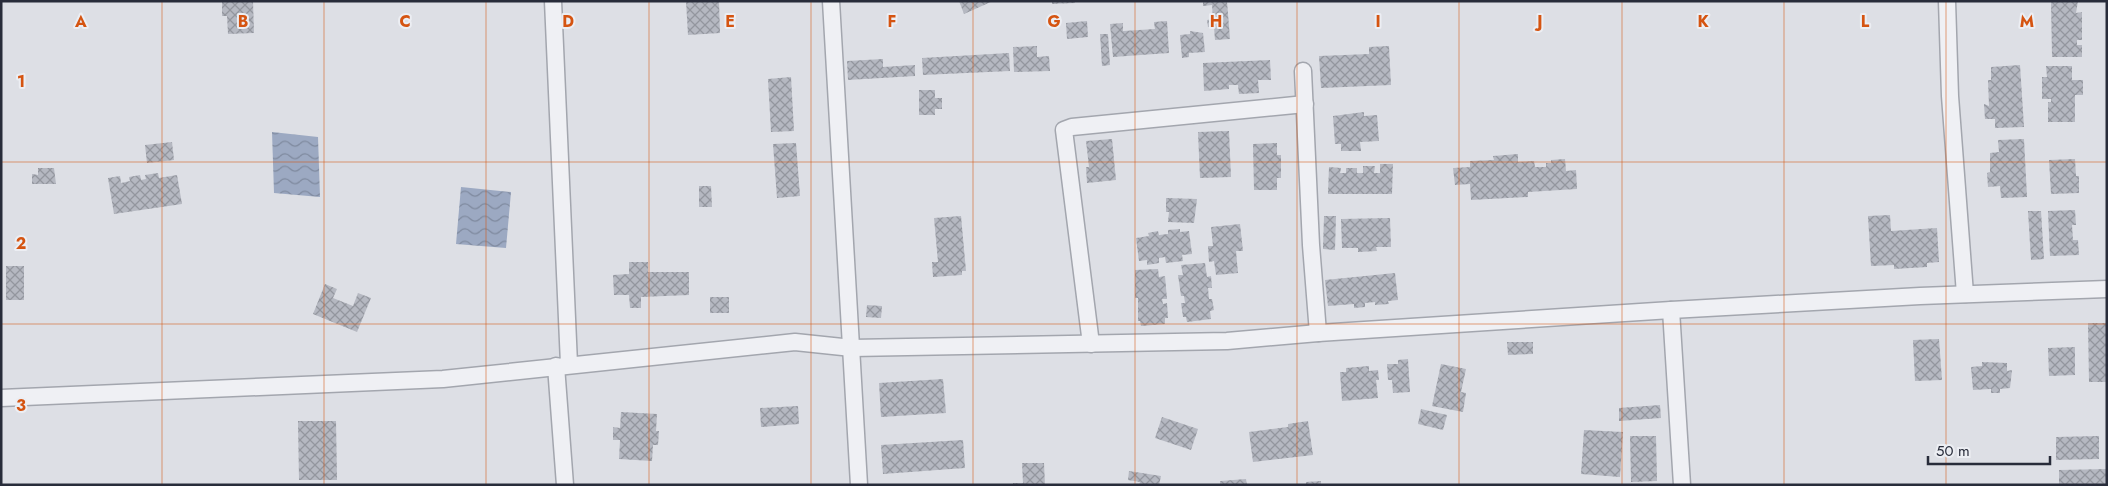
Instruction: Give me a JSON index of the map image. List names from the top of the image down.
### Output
{
  "scale_bar": "50 m",
  "grid": {
    "columns": [
      "A",
      "B",
      "C",
      "D",
      "E",
      "F",
      "G",
      "H",
      "I",
      "J",
      "K",
      "L",
      "M"
    ],
    "rows": ["1", "2", "3"]
  }
}
